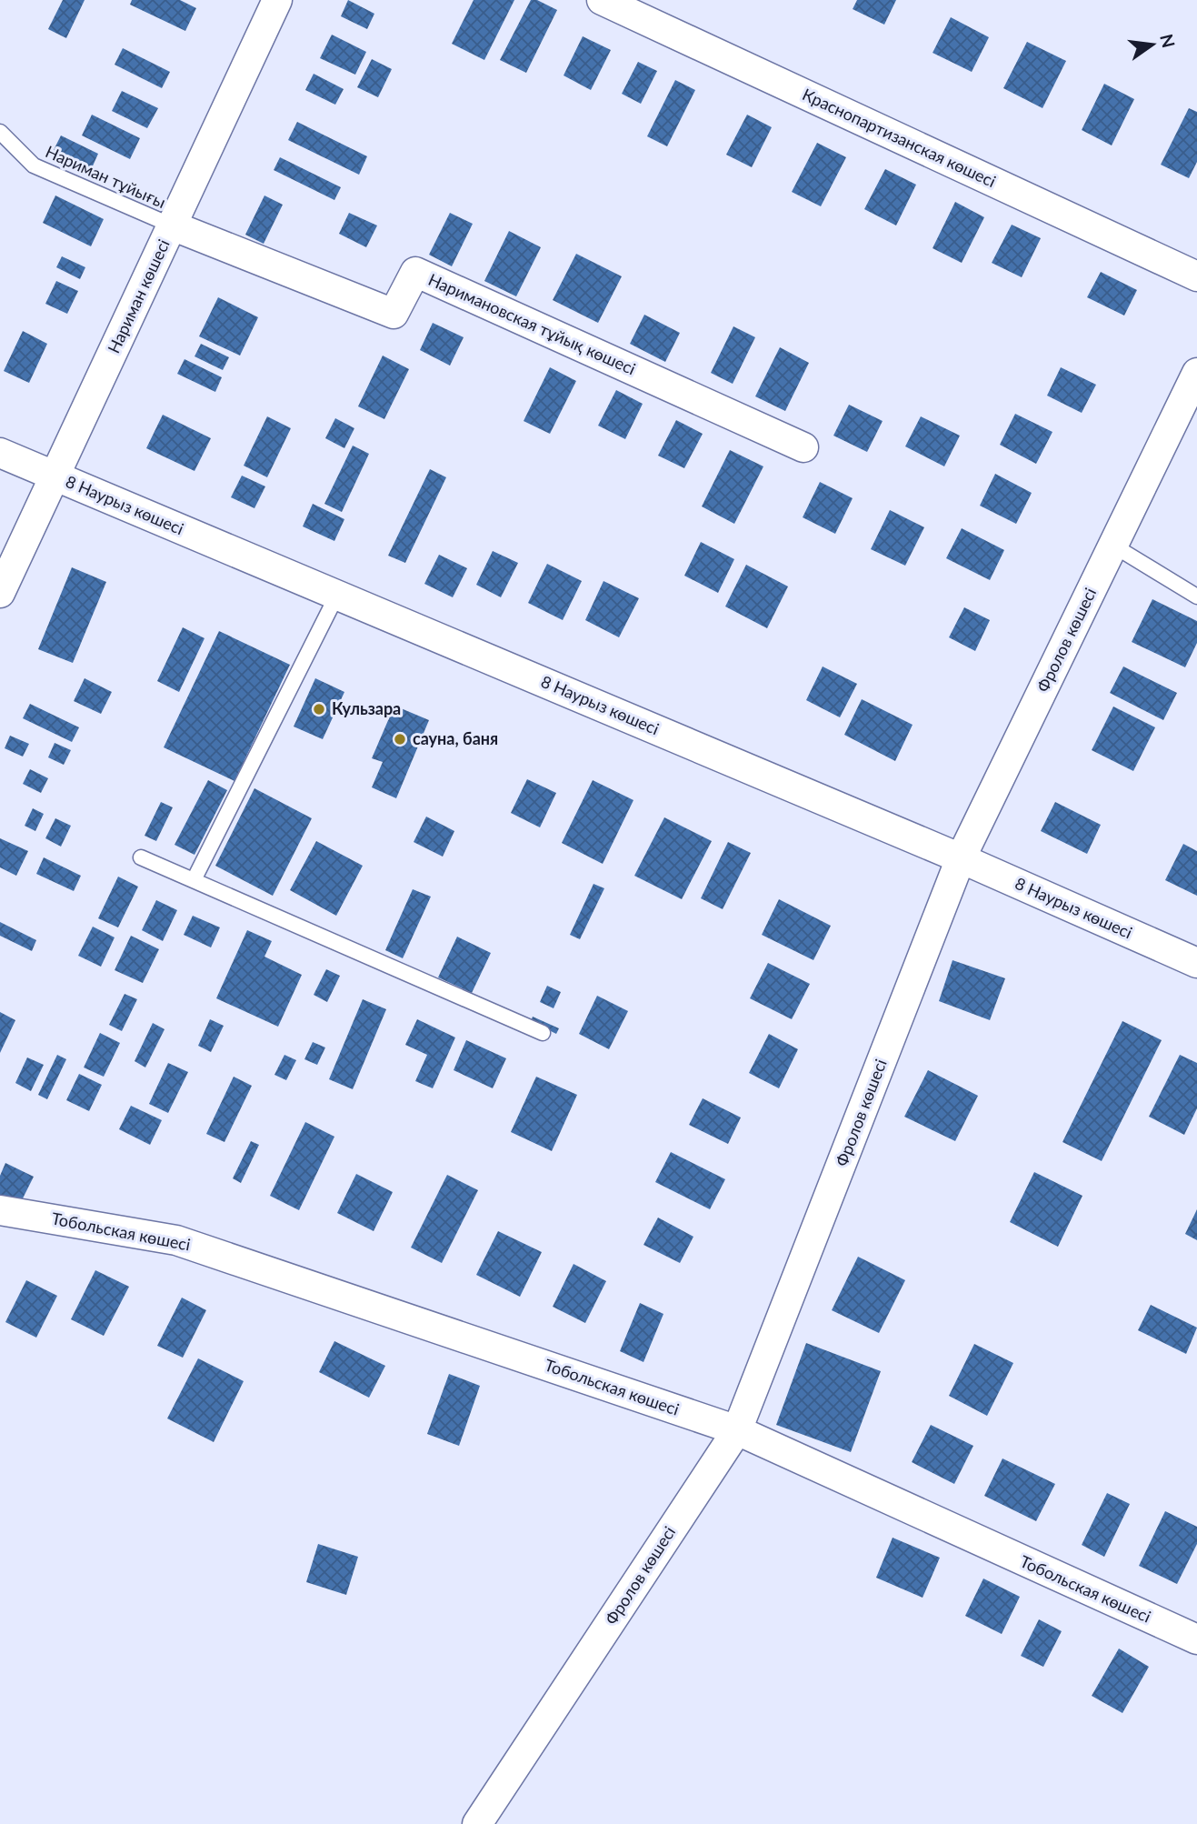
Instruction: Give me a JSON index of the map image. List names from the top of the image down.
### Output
{
  "streets": {
    "street": [
      "Краснопартизанская көшесі",
      "Нариман көшесі",
      "Наримановская тұйық көшесі",
      "8 Наурыз көшесі",
      "Фролов көшесі",
      "Тобольская көшесі"
    ],
    "lane": ["Нариман тұйығы"]
  },
  "crossings": [
    ["Нариман тұйығы", "Нариман көшесі"],
    ["Нариман тұйығы", "Наримановская тұйық көшесі"],
    ["Нариман көшесі", "Наримановская тұйық көшесі"],
    ["Нариман көшесі", "8 Наурыз көшесі"],
    ["8 Наурыз көшесі", "Фролов көшесі"],
    ["Фролов көшесі", "Тобольская көшесі"]
  ],
  "places": ["Кульзара", "сауна, баня"],
  "north": "right"
}
